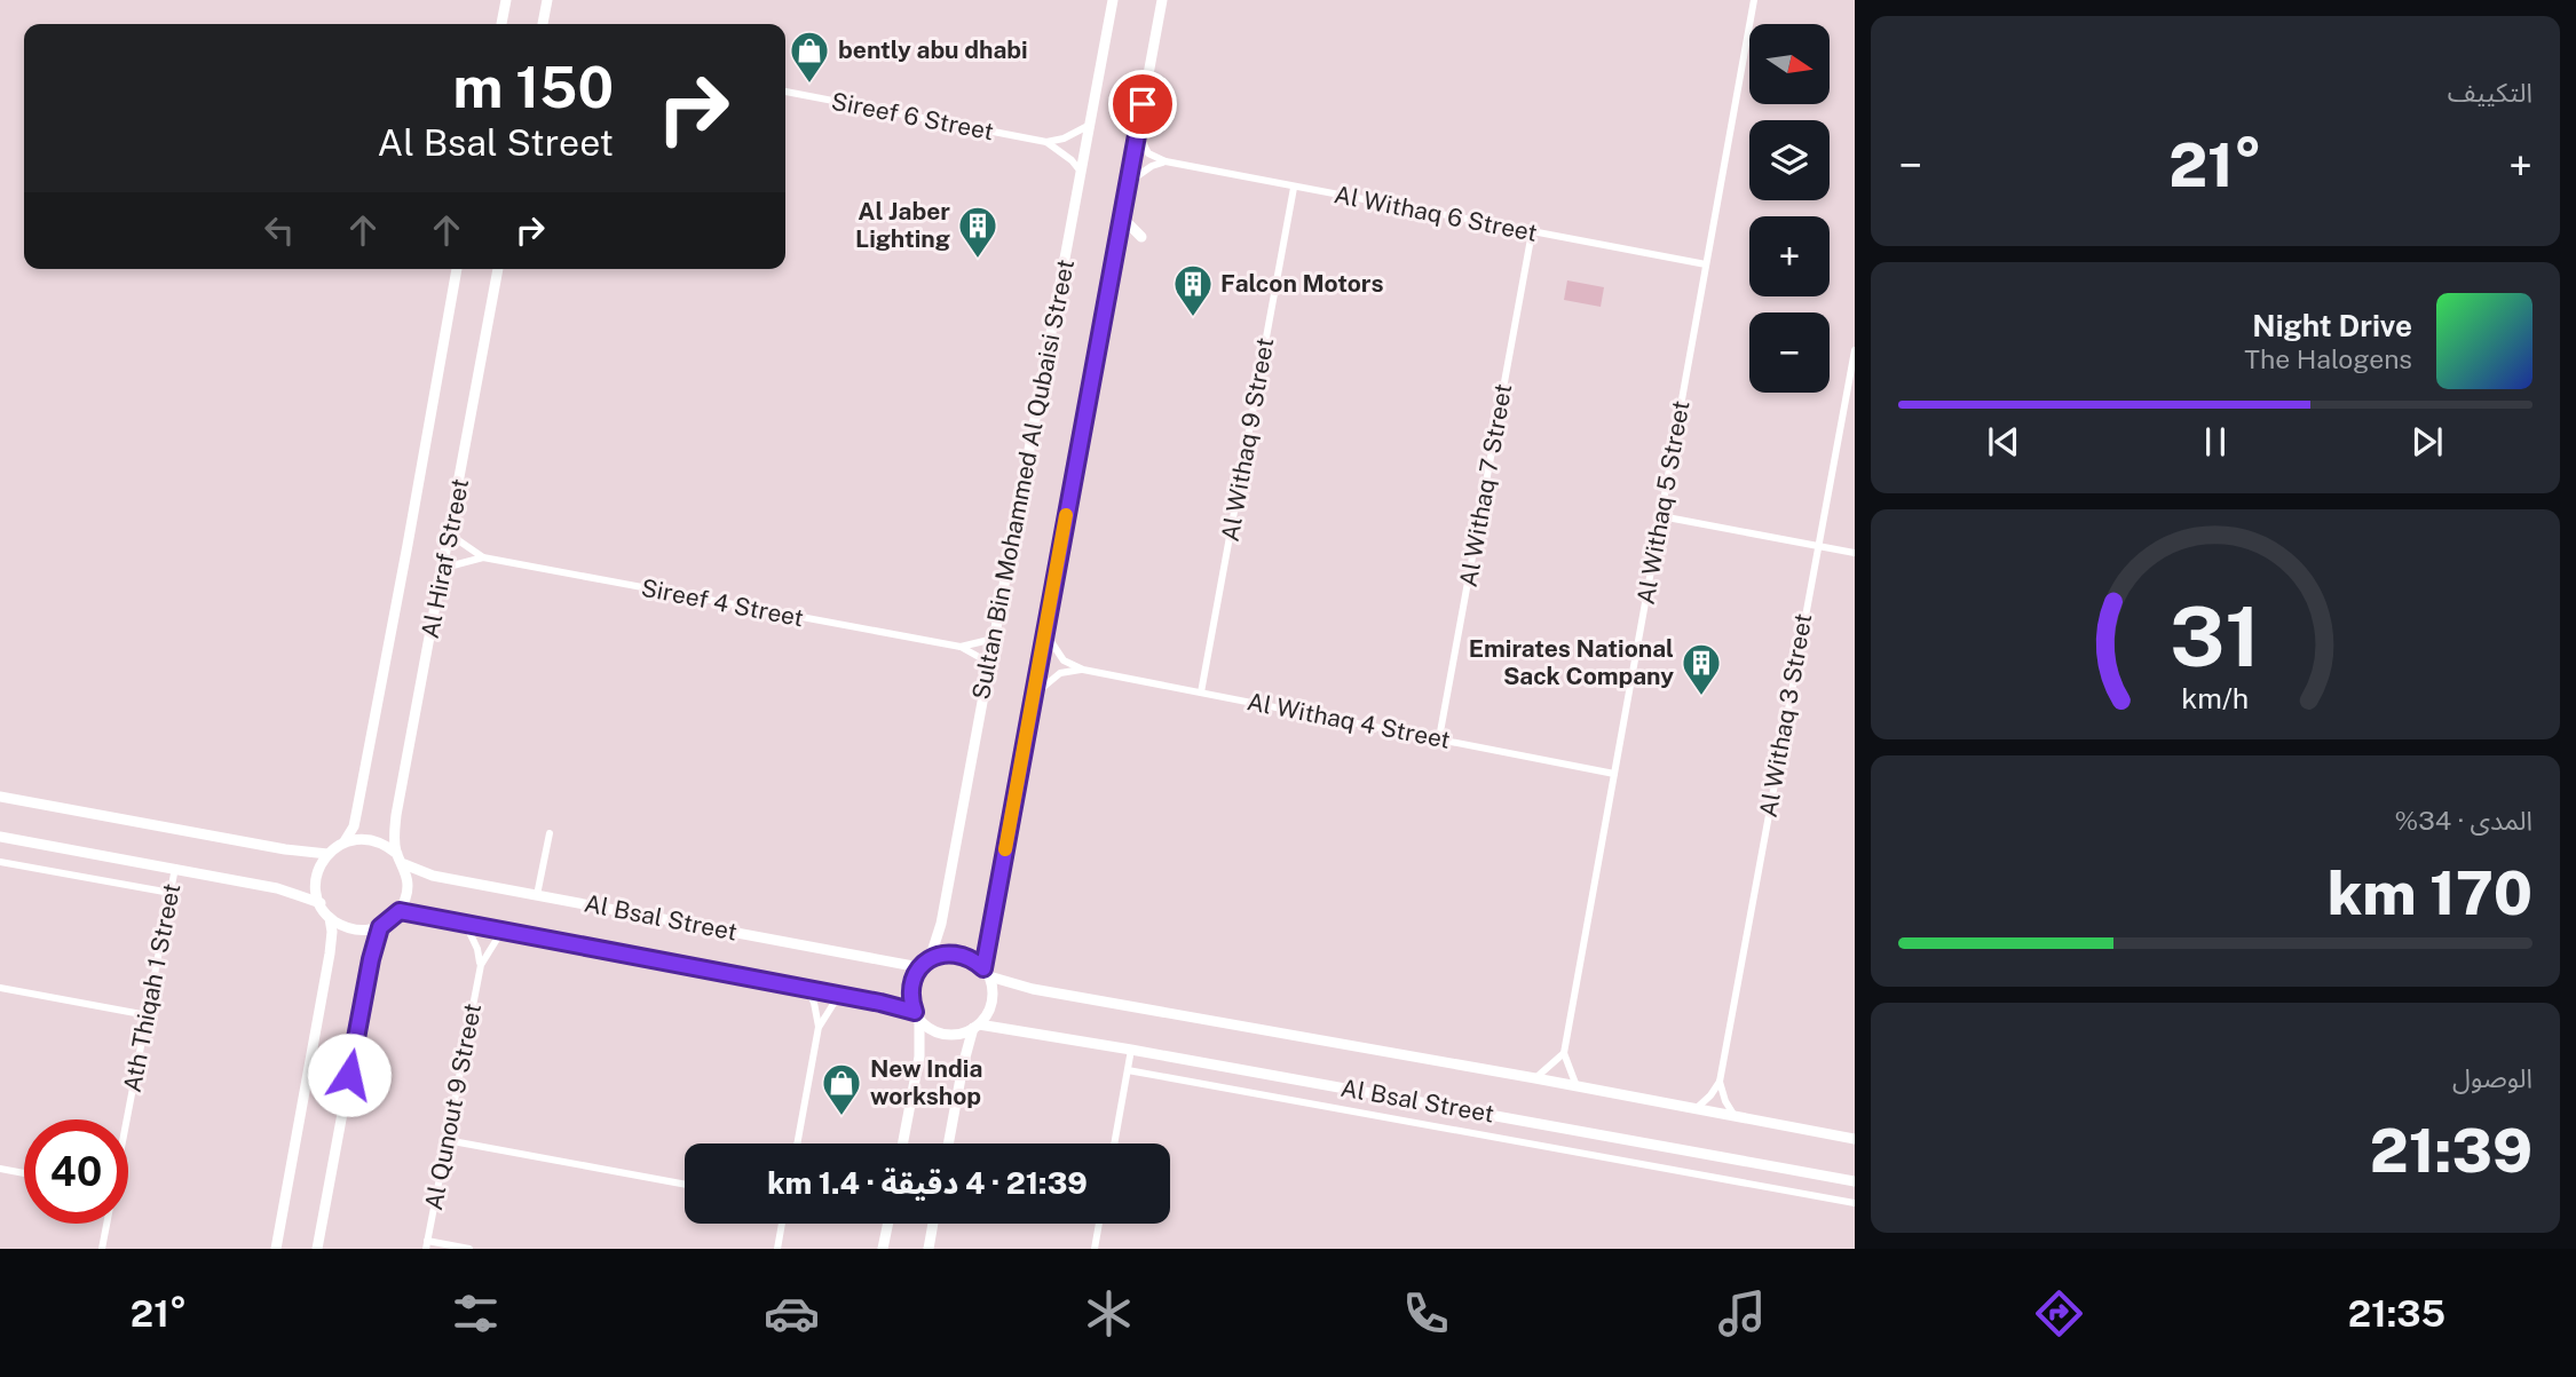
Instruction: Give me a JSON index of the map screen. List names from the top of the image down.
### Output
{
  "streets": {
    "street": [
      "Sireef 6 Street",
      "Al Withaq 6 Street",
      "Al Withaq 9 Street",
      "Sultan Bin Mohammed Al Qubaisi Street",
      "Al Withaq 7 Street",
      "Al Withaq 5 Street",
      "Al Hiraf Street",
      "Sireef 4 Street",
      "Al Withaq 3 Street",
      "Al Withaq 4 Street",
      "Al Bsal Street",
      "Ath Thiqah 1 Street",
      "Al Qunout 9 Street"
    ]
  },
  "crossings": [
    ["Sireef 6 Street", "Sultan Bin Mohammed Al Qubaisi Street"],
    ["Al Withaq 6 Street", "Al Withaq 9 Street"],
    ["Al Withaq 6 Street", "Al Withaq 7 Street"],
    ["Al Withaq 6 Street", "Al Withaq 5 Street"],
    ["Al Withaq 9 Street", "Al Withaq 4 Street"],
    ["Sultan Bin Mohammed Al Qubaisi Street", "Sireef 4 Street"],
    ["Sultan Bin Mohammed Al Qubaisi Street", "Al Withaq 4 Street"],
    ["Sultan Bin Mohammed Al Qubaisi Street", "Al Bsal Street"],
    ["Al Withaq 7 Street", "Al Withaq 4 Street"],
    ["Al Withaq 5 Street", "Al Withaq 4 Street"],
    ["Al Hiraf Street", "Sireef 4 Street"],
    ["Al Hiraf Street", "Al Bsal Street"],
    ["Al Bsal Street", "Al Qunout 9 Street"]
  ],
  "places": {
    "shop": ["bently abu dhabi", "New India workshop"],
    "building": ["Al Jaber Lighting", "Falcon Motors", "Emirates National Sack Company"]
  },
  "north": "right",
  "page": {
    "tile": [
      "التكييف",
      ["المدى · 34%", "170 km"],
      ["الوصول", "21:39"]
    ],
    "map_buttons": ["+", "−"],
    "turn": ["150 m", "Al Bsal Street"],
    "heat": ["−", "21°", "+"],
    "song": ["Night Drive", "The Halogens"],
    "limit": "40",
    "trip": "21:39 · 4 دقيقة · 1.4 km",
    "tabs": ["21:35", "21°"],
    "gauge": ["31", "km/h"]
  }
}
